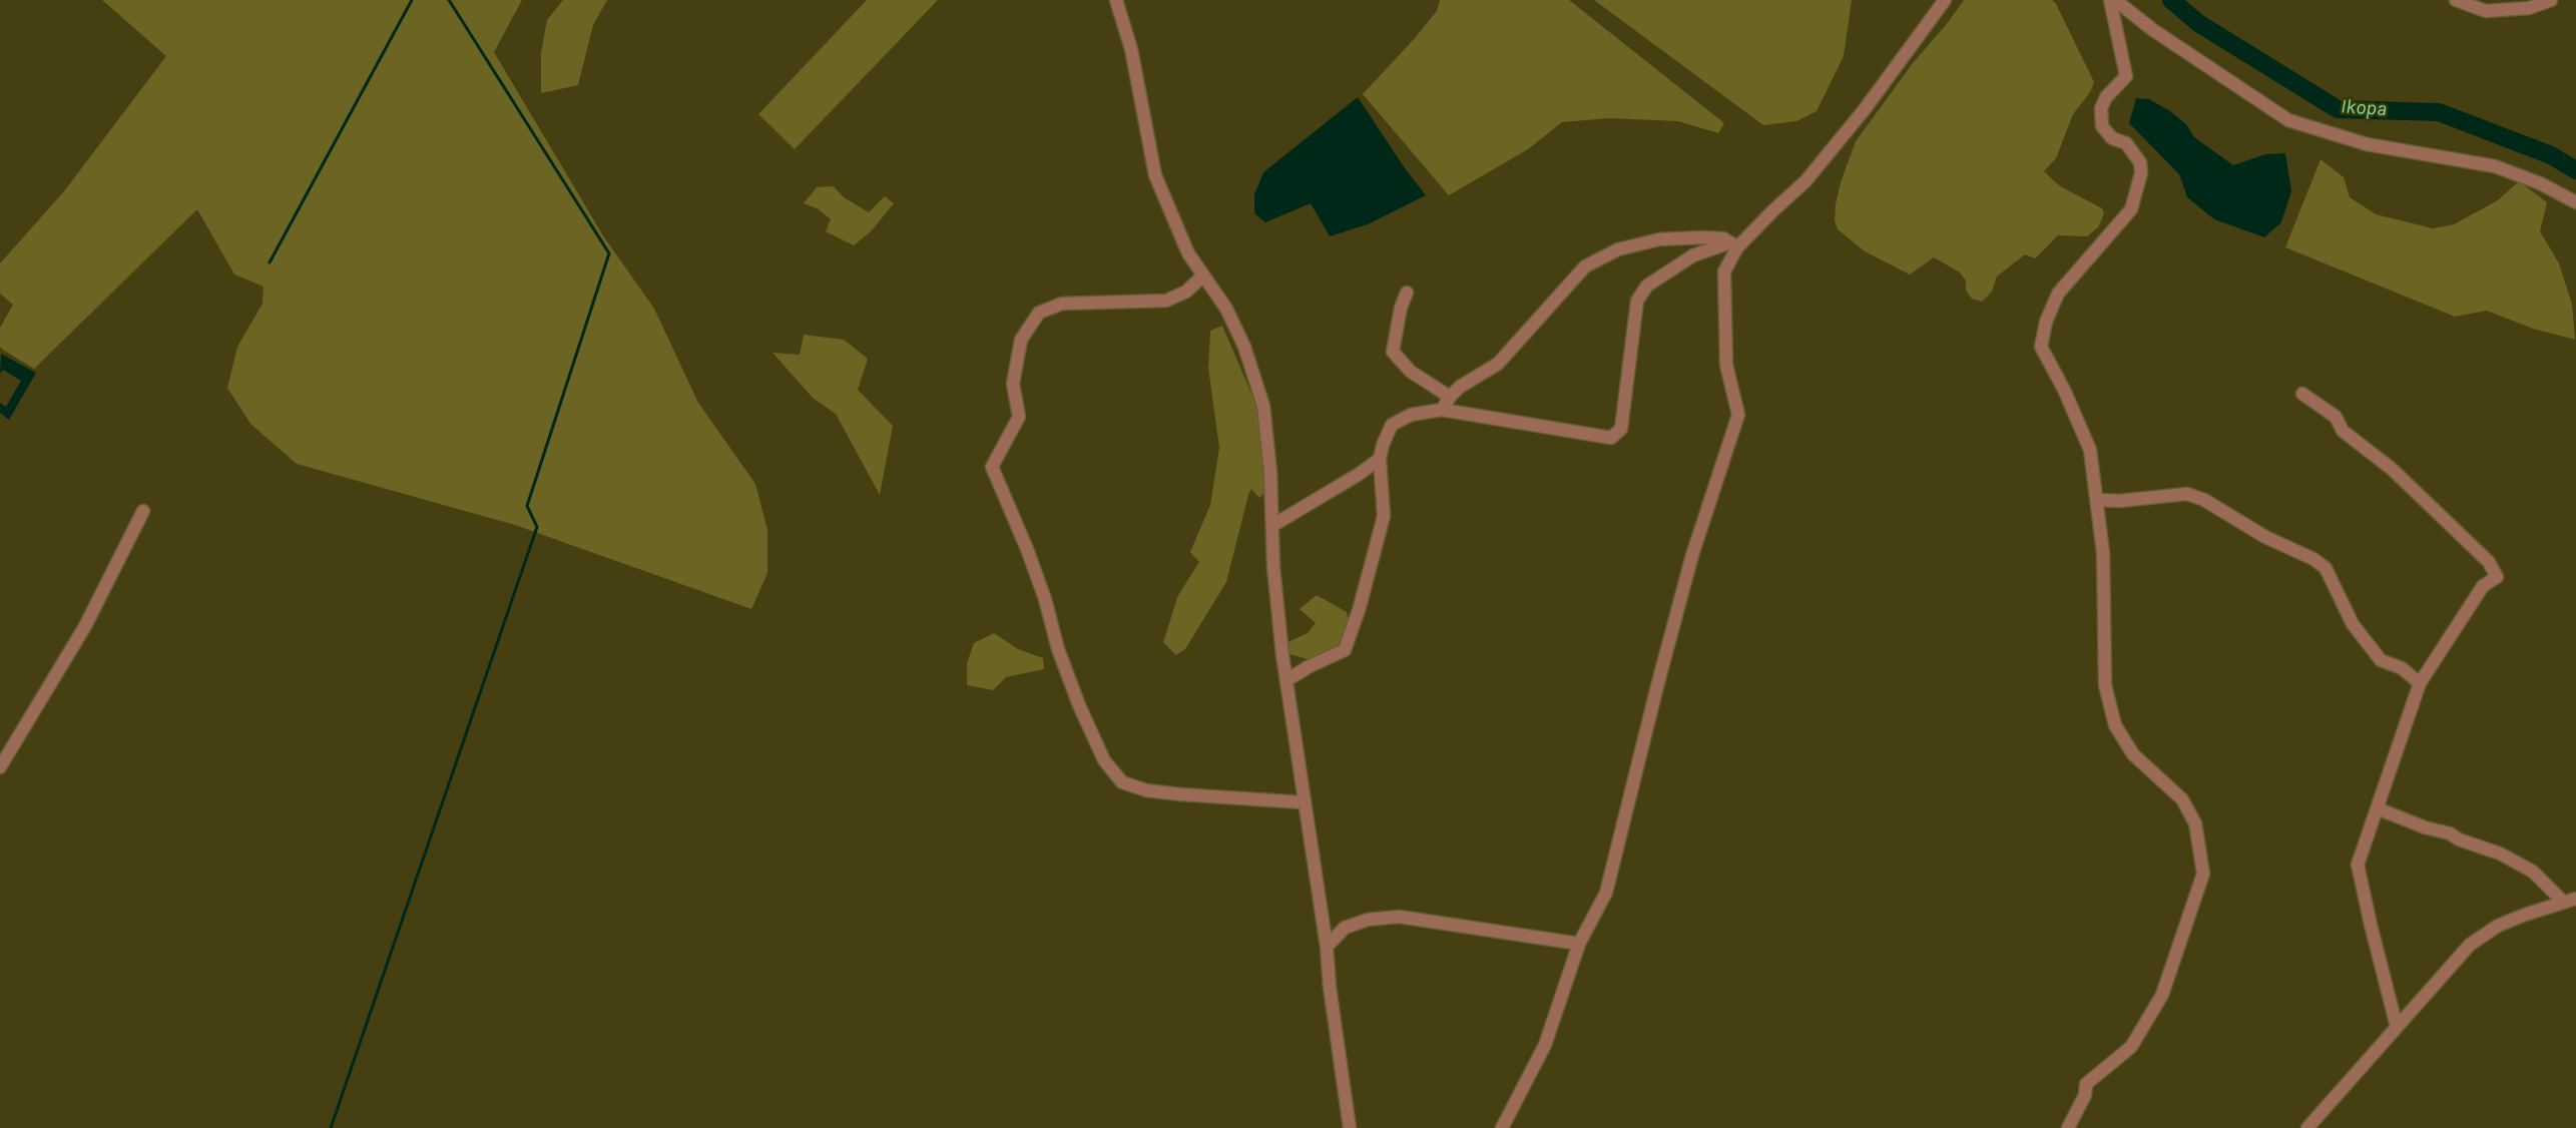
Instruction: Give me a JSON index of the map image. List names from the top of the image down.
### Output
{
  "water": ["Ikopa"]
}
